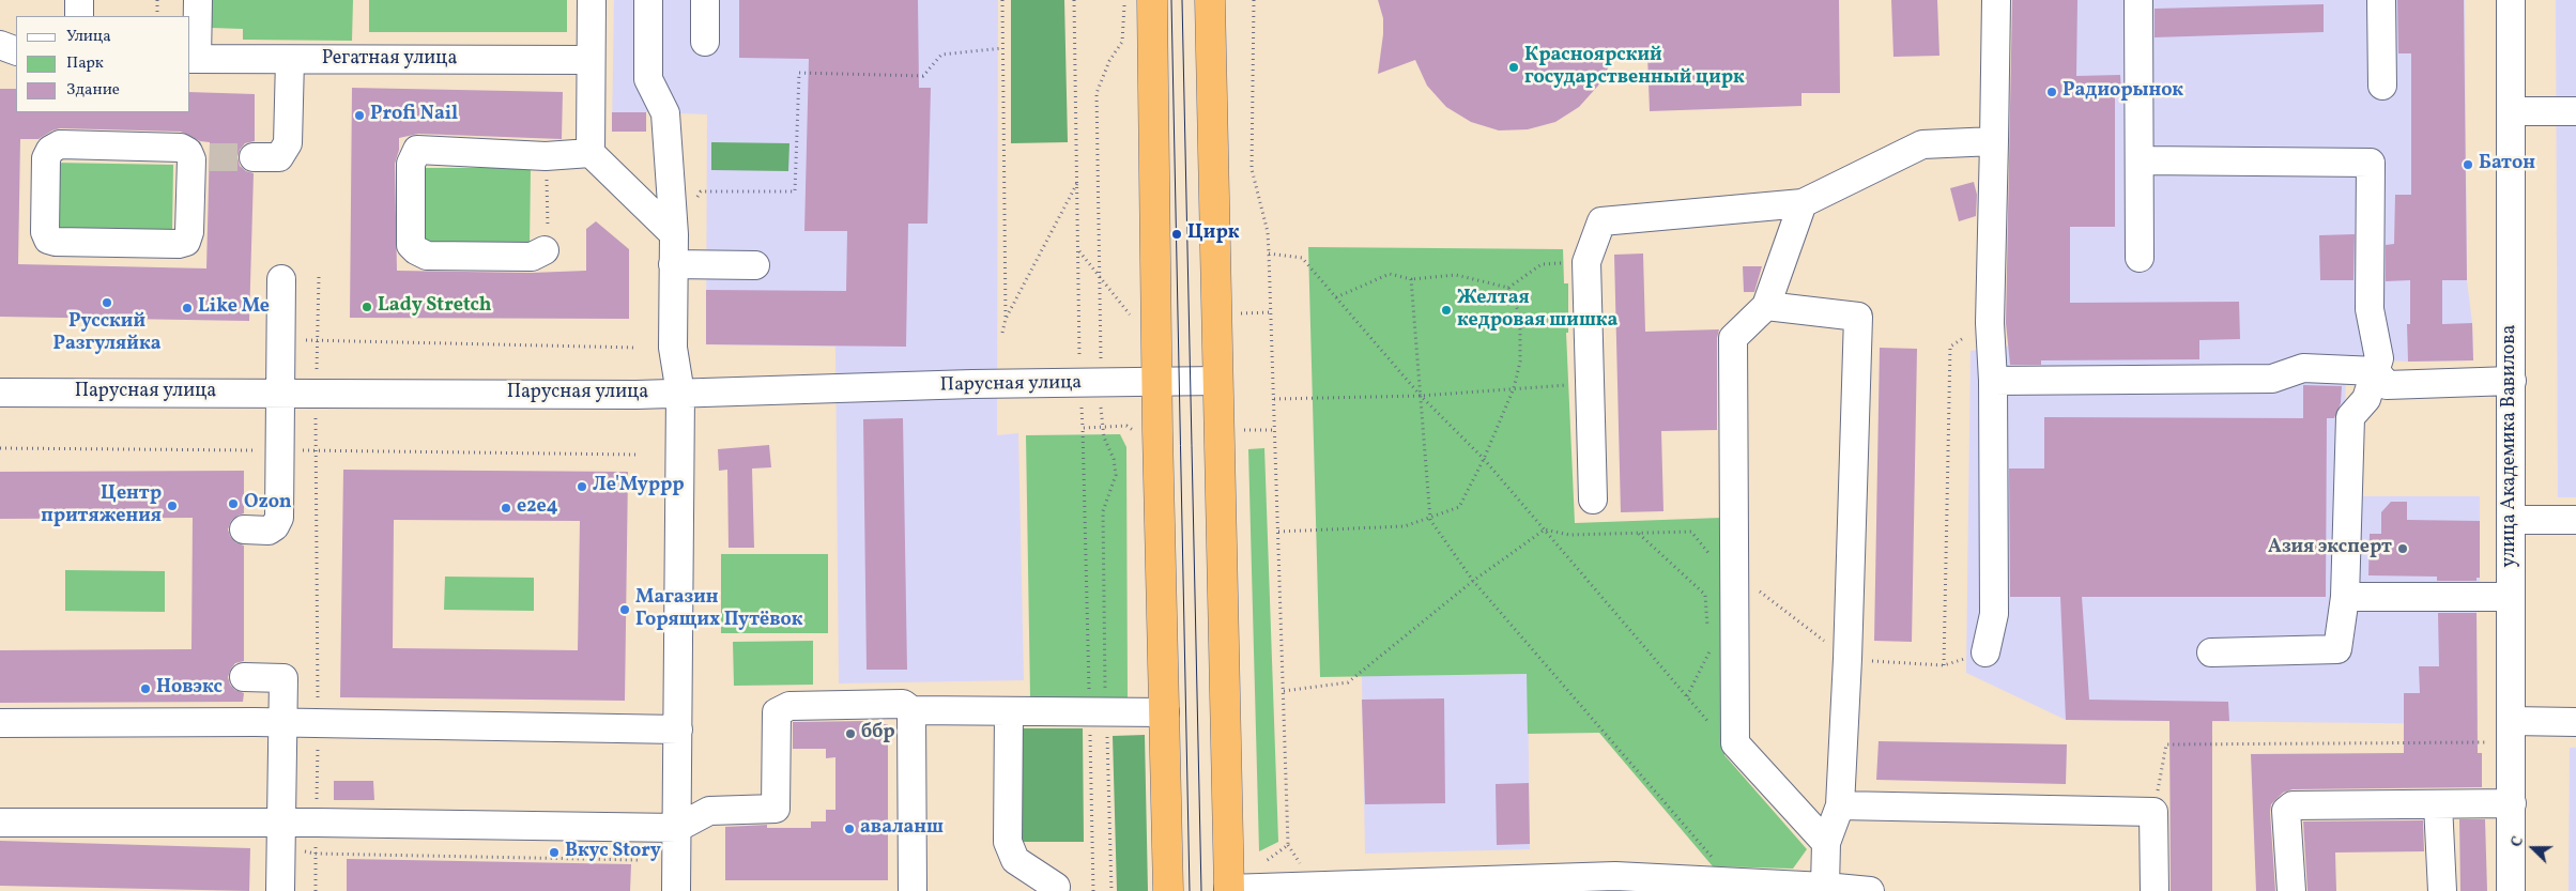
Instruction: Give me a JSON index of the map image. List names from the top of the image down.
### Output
{
  "streets": {
    "street": ["Регатная улица", "Парусная улица", "улица Академика Вавилова"]
  },
  "places": [
    "Красноярский государственный цирк",
    "Радиорынок",
    "Profi Nail",
    "Батон",
    "Цирк",
    "Русский Разгуляйка",
    "Lady Stretch",
    "Like Me",
    "Желтая кедровая шишка",
    "Ле'Муррр",
    "Ozon",
    "Центр притяжения",
    "е2е4",
    "Азия эксперт",
    "Магазин Горящих Путёвок",
    "Новэкс",
    "ббр",
    "аваланш",
    "Вкус Story"
  ],
  "legend": ["Улица", "Парк", "Здание"],
  "north": "left"
}
